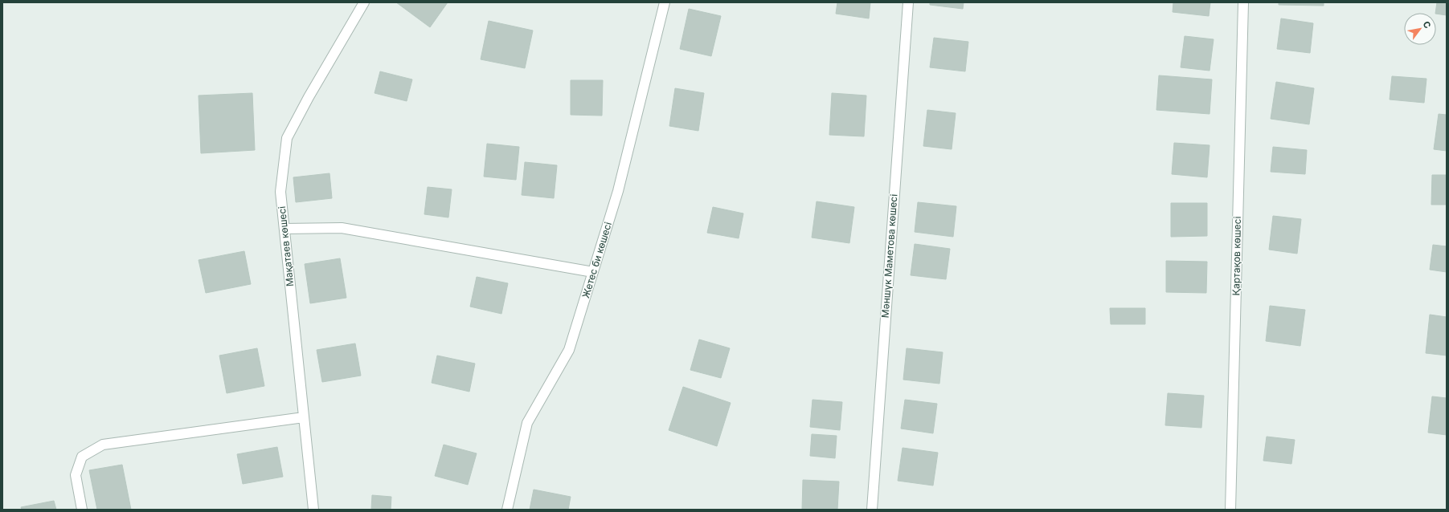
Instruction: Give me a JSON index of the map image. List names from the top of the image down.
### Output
{
  "streets": {
    "street": [
      "Мақатаев көшесі",
      "Мәншүк Маметова көшесі",
      "Қартақов көшесі",
      "Жетес би көшесі"
    ]
  },
  "north": "top right"
}
